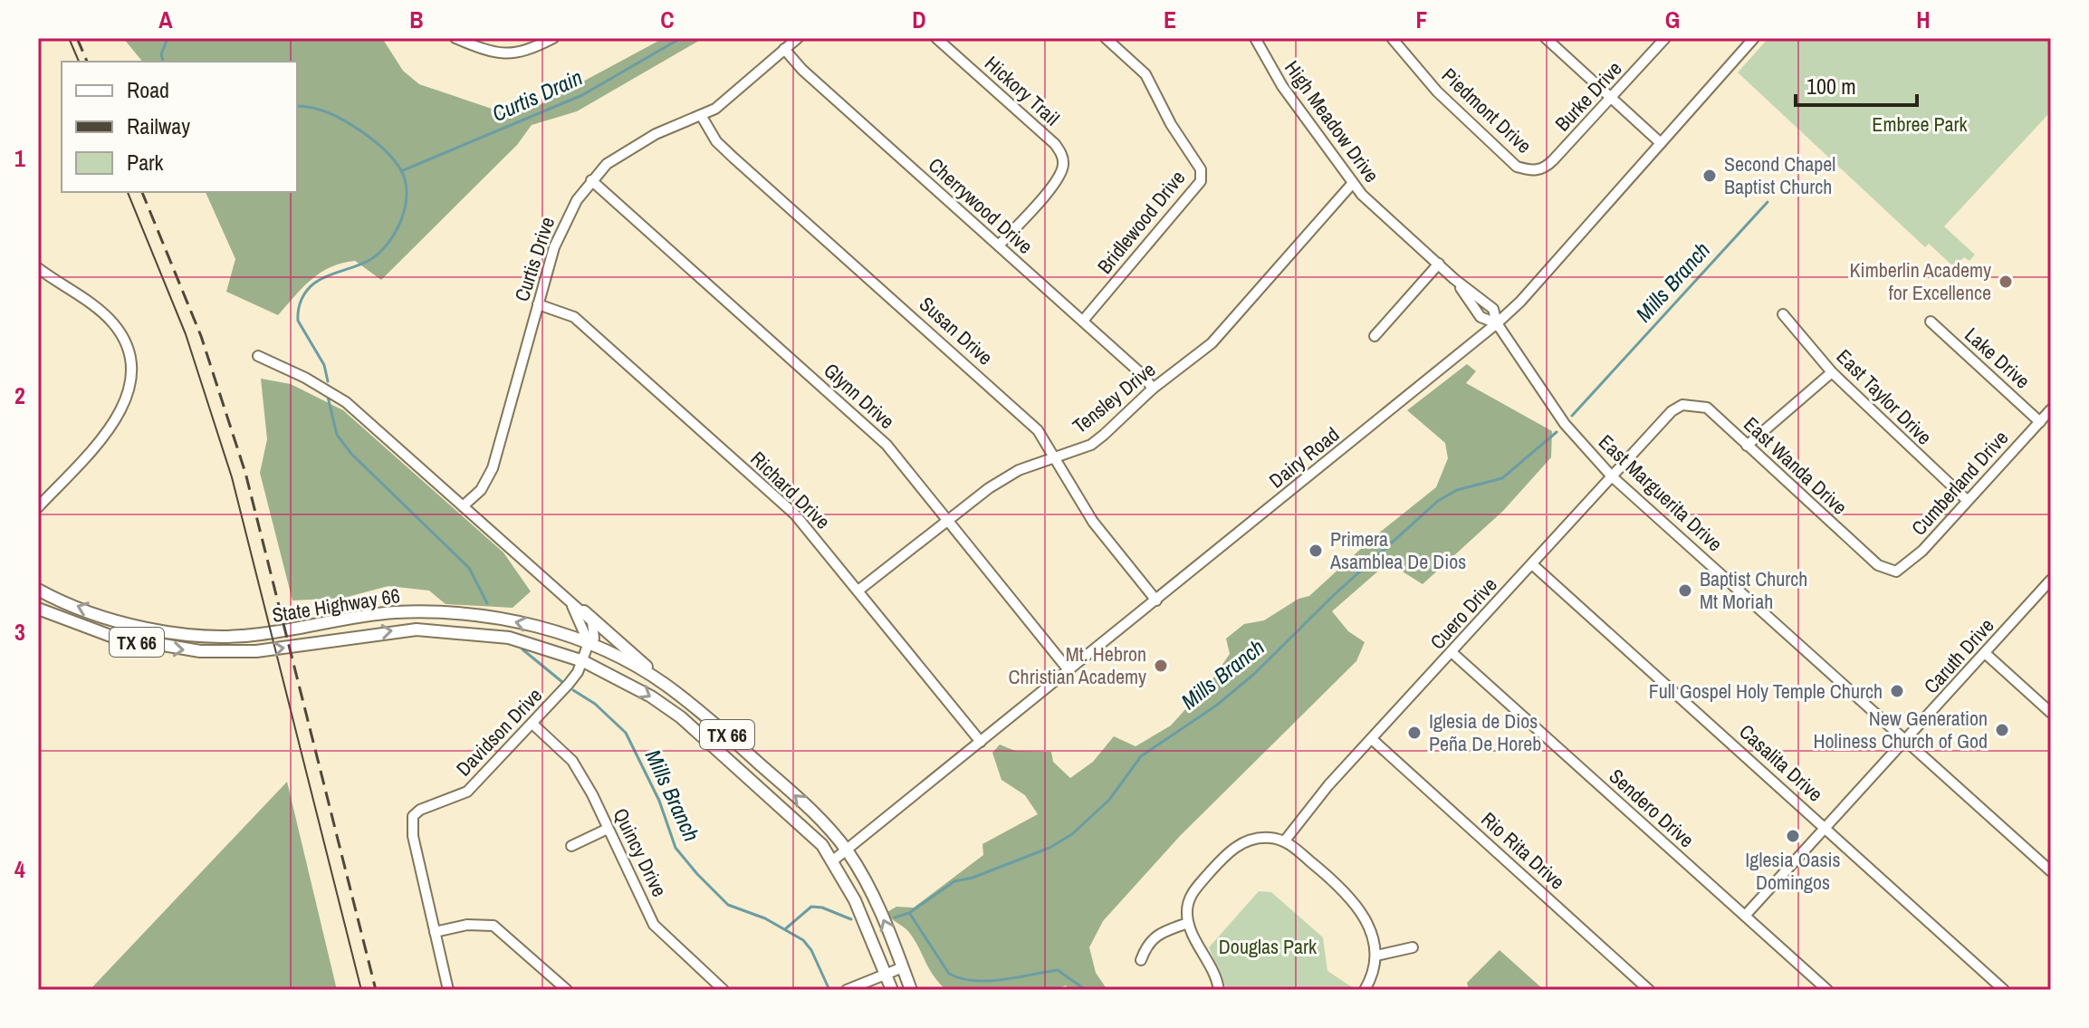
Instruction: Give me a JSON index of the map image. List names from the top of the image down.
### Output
{
  "streets": {
    "main road": ["State Highway 66", "TX 66"],
    "street": [
      "Hickory Trail",
      "Burke Drive",
      "Piedmont Drive",
      "High Meadow Drive",
      "Cherrywood Drive",
      "Bridlewood Drive",
      "Curtis Drive",
      "Susan Drive",
      "Lake Drive",
      "Glynn Drive",
      "East Taylor Drive",
      "Tensley Drive",
      "Dairy Road",
      "East Wanda Drive",
      "Cumberland Drive",
      "Richard Drive",
      "East Marguerita Drive",
      "Cuero Drive",
      "Caruth Drive",
      "Davidson Drive",
      "Casalita Drive",
      "Sendero Drive",
      "Rio Rita Drive",
      "Quincy Drive"
    ]
  },
  "crossings": [
    ["Hickory Trail", "Cherrywood Drive"],
    ["Burke Drive", "Piedmont Drive"],
    ["High Meadow Drive", "Tensley Drive"],
    ["High Meadow Drive", "Dairy Road"],
    ["High Meadow Drive", "East Marguerita Drive"],
    ["Cherrywood Drive", "Bridlewood Drive"],
    ["Cherrywood Drive", "Curtis Drive"],
    ["Cherrywood Drive", "Tensley Drive"],
    ["Curtis Drive", "Susan Drive"],
    ["Curtis Drive", "Glynn Drive"],
    ["Curtis Drive", "Richard Drive"],
    ["Susan Drive", "Tensley Drive"],
    ["Susan Drive", "Dairy Road"],
    ["Lake Drive", "Cumberland Drive"],
    ["Glynn Drive", "Tensley Drive"],
    ["Glynn Drive", "Dairy Road"],
    ["East Taylor Drive", "Cumberland Drive"],
    ["Tensley Drive", "Richard Drive"],
    ["Dairy Road", "Richard Drive"],
    ["Dairy Road", "East Marguerita Drive"],
    ["Dairy Road", "State Highway 66"],
    ["East Wanda Drive", "Cumberland Drive"],
    ["East Wanda Drive", "Cuero Drive"],
    ["East Marguerita Drive", "Cuero Drive"],
    ["East Marguerita Drive", "Caruth Drive"],
    ["State Highway 66", "Davidson Drive"],
    ["Cuero Drive", "Casalita Drive"],
    ["Cuero Drive", "Sendero Drive"],
    ["Cuero Drive", "Rio Rita Drive"],
    ["Caruth Drive", "Casalita Drive"],
    ["Caruth Drive", "Sendero Drive"],
    ["Davidson Drive", "Quincy Drive"]
  ],
  "water": ["Curtis Drain", "Mills Branch"],
  "parks": ["Embree Park", "Douglas Park"],
  "places": [
    "Second Chapel Baptist Church",
    "Kimberlin Academy for Excellence",
    "Primera Asamblea De Dios",
    "Baptist Church Mt Moriah",
    "Mt. Hebron Christian Academy",
    "Full Gospel Holy Temple Church",
    "New Generation Holiness Church of God",
    "Iglesia de Dios Peña De Horeb",
    "Iglesia Oasis Domingos"
  ],
  "legend": ["Road", "Railway", "Park"],
  "scale_bar": "100 m",
  "grid": {
    "columns": [
      "A",
      "B",
      "C",
      "D",
      "E",
      "F",
      "G",
      "H"
    ],
    "rows": [
      "1",
      "2",
      "3",
      "4"
    ]
  }
}
